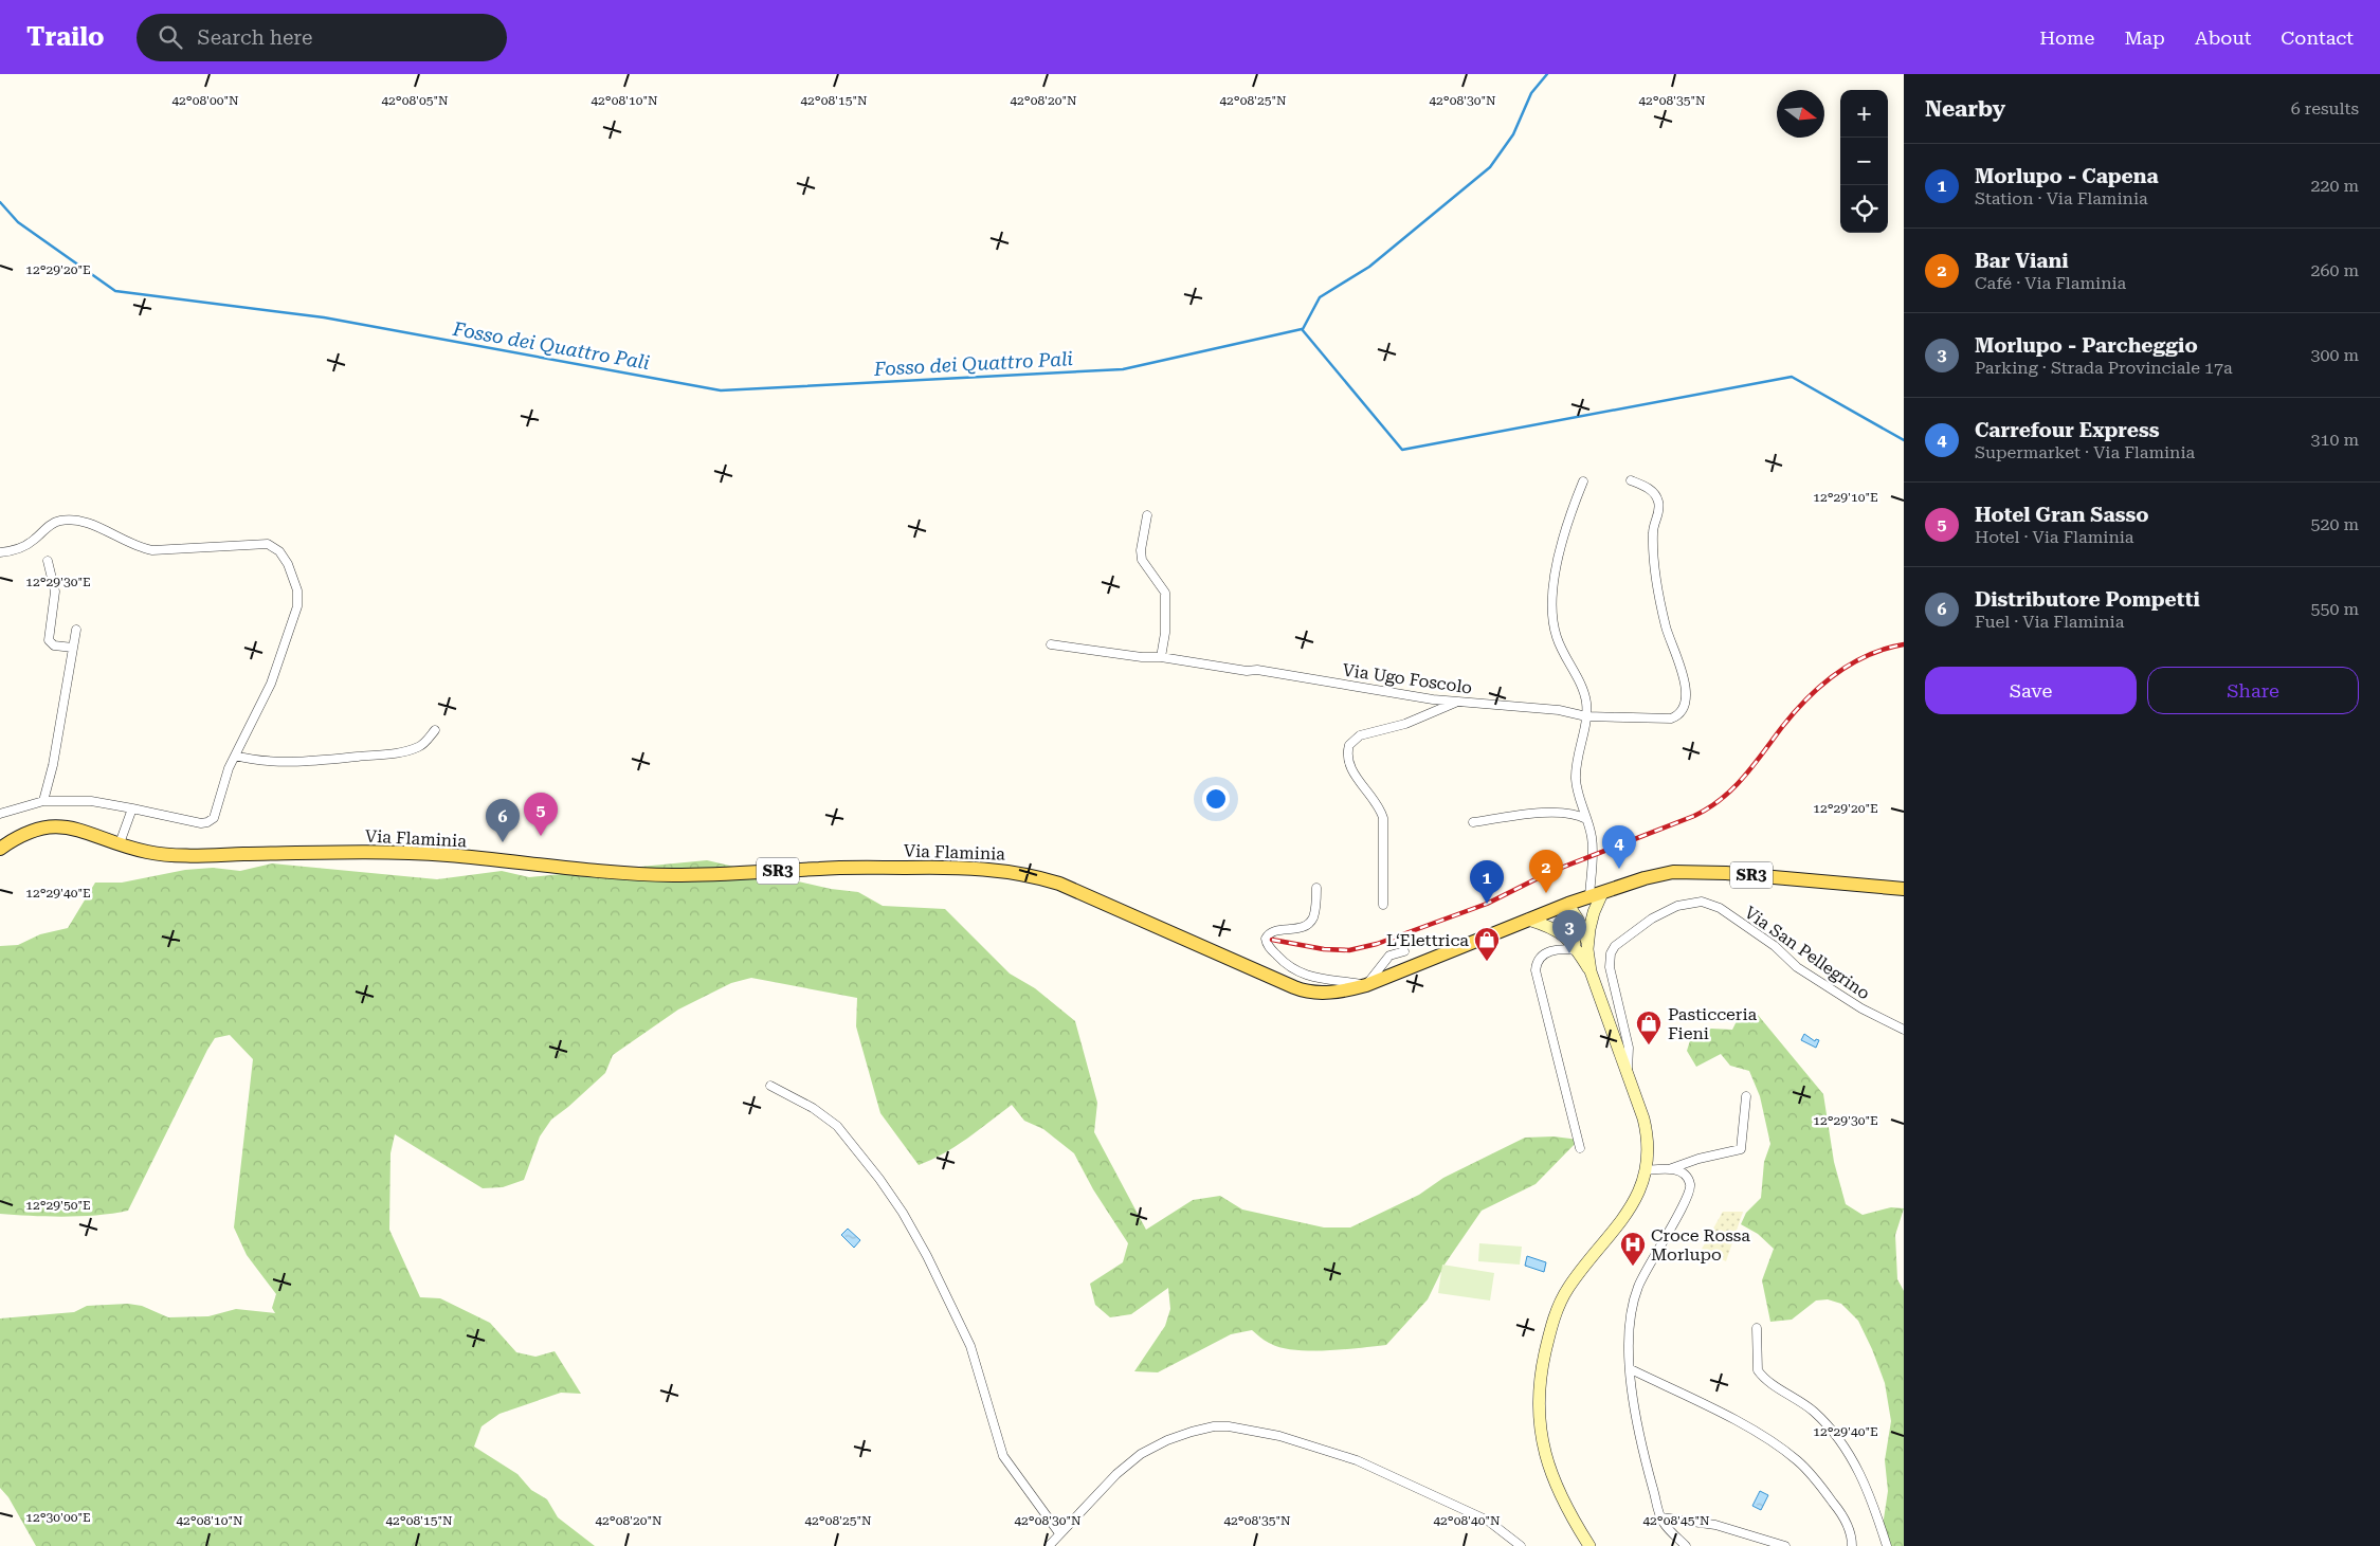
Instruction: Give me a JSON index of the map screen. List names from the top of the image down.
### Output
{
  "streets": {
    "main road": ["Via Flaminia", "SR3"],
    "street": ["Via Ugo Foscolo", "Via San Pellegrino"]
  },
  "water": ["Fosso dei Quattro Pali"],
  "places": {
    "shop": ["L‘Elettrica", "Pasticceria Fieni"],
    "hospital": ["Croce Rossa Morlupo"]
  },
  "north": "right",
  "page": {
    "header": "Trailo",
    "search": "Search here",
    "nav": [
      "Home",
      "Map",
      "About",
      "Contact"
    ],
    "heading": ["Nearby", "6 results"],
    "map_buttons": ["+", "−"],
    "list": [
      {
        "mark": "1",
        "name": "Morlupo - Capena",
        "note": "Station · Via Flaminia",
        "value": "220 m"
      },
      {
        "mark": "2",
        "name": "Bar Viani",
        "note": "Café · Via Flaminia",
        "value": "260 m"
      },
      {
        "mark": "3",
        "name": "Morlupo - Parcheggio",
        "note": "Parking · Strada Provinciale 17a",
        "value": "300 m"
      },
      {
        "mark": "4",
        "name": "Carrefour Express",
        "note": "Supermarket · Via Flaminia",
        "value": "310 m"
      },
      {
        "mark": "5",
        "name": "Hotel Gran Sasso",
        "note": "Hotel · Via Flaminia",
        "value": "520 m"
      },
      {
        "mark": "6",
        "name": "Distributore Pompetti",
        "note": "Fuel · Via Flaminia",
        "value": "550 m"
      }
    ],
    "buttons": ["Save", "Share"],
    "pins": [
      "5",
      "6",
      "4",
      "2",
      "1",
      "3"
    ]
  },
  "coordinates": [
    "42°08'00\"N",
    "42°08'05\"N",
    "42°08'10\"N",
    "42°08'15\"N",
    "42°08'20\"N",
    "42°08'25\"N",
    "42°08'30\"N",
    "42°08'35\"N",
    "12°29'20\"E",
    "12°29'10\"E",
    "12°29'30\"E",
    "12°29'40\"E",
    "12°29'50\"E",
    "12°30'00\"E",
    "42°08'40\"N",
    "42°08'45\"N"
  ]
}
